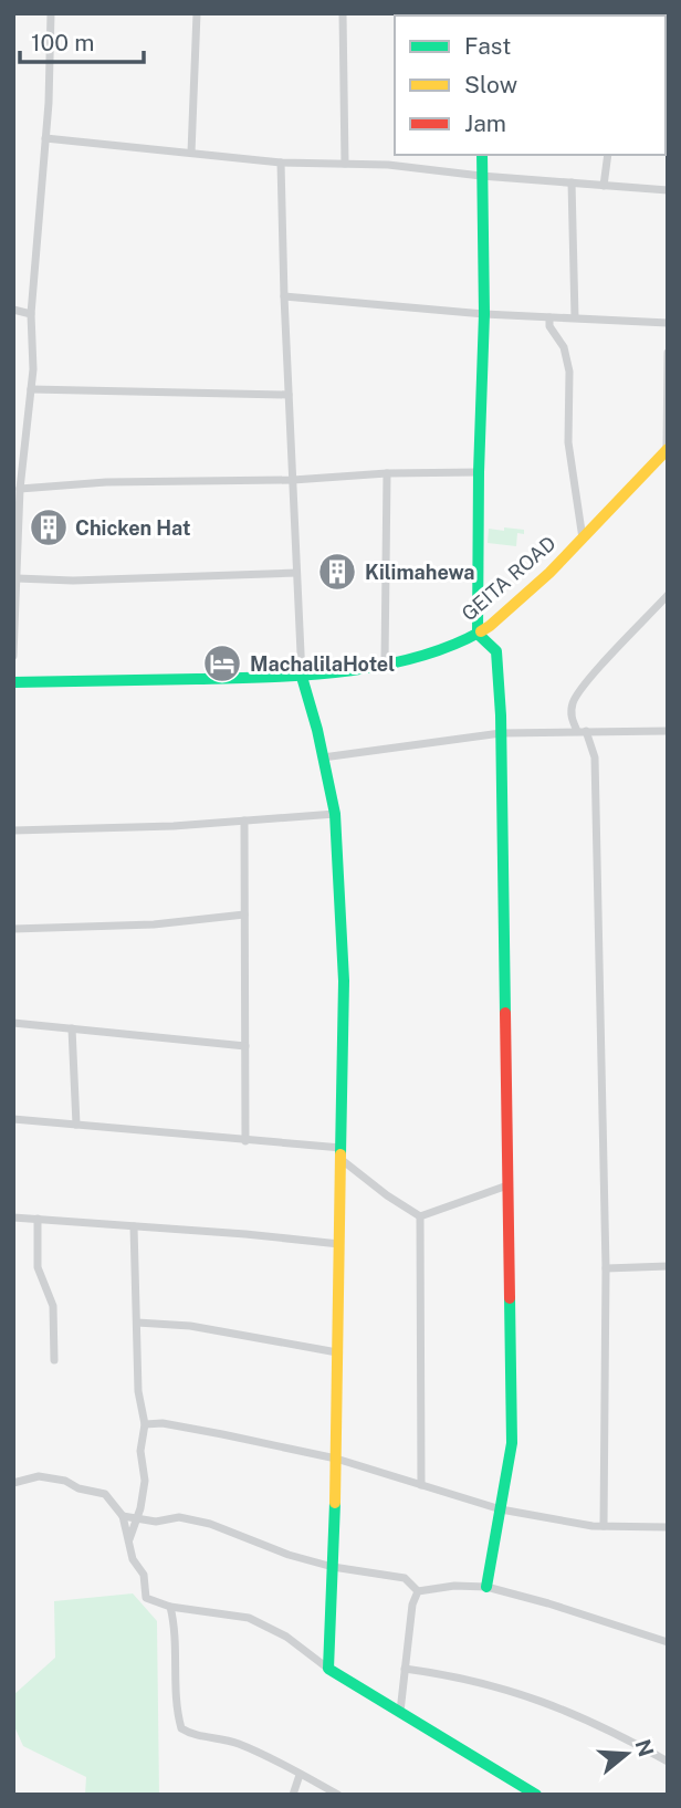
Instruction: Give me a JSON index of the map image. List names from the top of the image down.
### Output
{
  "streets": {
    "street": ["GEITA ROAD"]
  },
  "places": {
    "building": ["Chicken Hat", "Kilimahewa"],
    "hotel": ["MachalilaHotel"]
  },
  "legend": ["Fast", "Slow", "Jam"],
  "scale_bar": "100 m",
  "north": "right"
}
